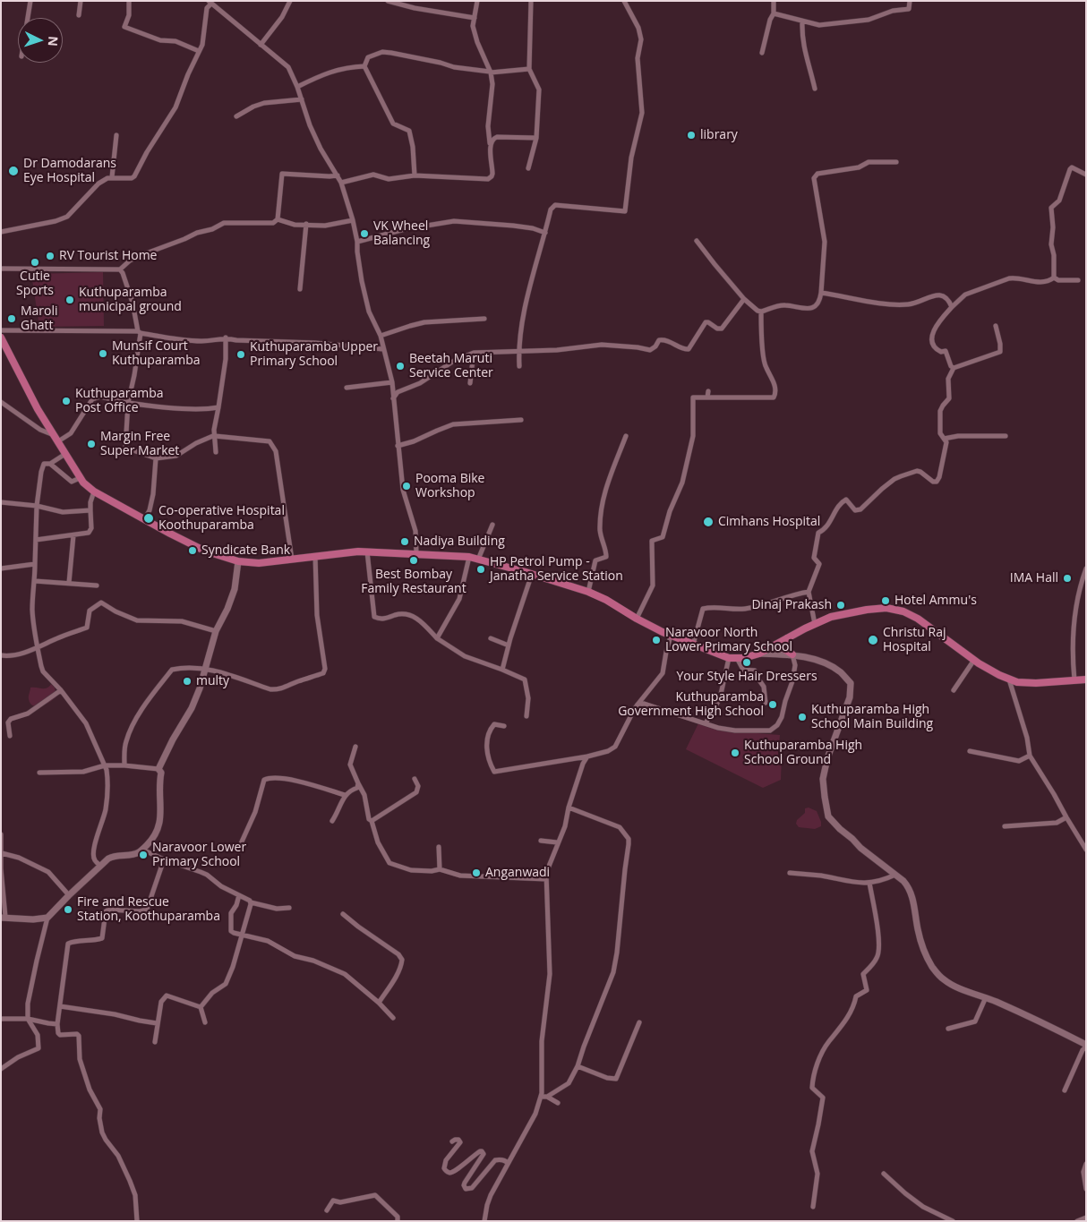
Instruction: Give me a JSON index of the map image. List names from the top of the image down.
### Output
{
  "places": [
    "library",
    "Dr Damodarans Eye Hospital",
    "VK Wheel Balancing",
    "RV Tourist Home",
    "Cutie Sports",
    "Kuthuparamba municipal ground",
    "Maroli Ghatt",
    "Munsif Court Kuthuparamba",
    "Kuthuparamba Upper Primary School",
    "Beetah Maruti Service Center",
    "Kuthuparamba Post Office",
    "Margin Free Super Market",
    "Pooma Bike Workshop",
    "Co-operative Hospital Koothuparamba",
    "Cimhans Hospital",
    "Nadiya Building",
    "Syndicate Bank",
    "Best Bombay Family Restaurant",
    "HP Petrol Pump - Janatha Service Station",
    "IMA Hall",
    "Hotel Ammu's",
    "Dinaj Prakash",
    "Naravoor North Lower Primary School",
    "Christu Raj Hospital",
    "Your Style Hair Dressers",
    "multy",
    "Kuthuparamba Government High School",
    "Kuthuparamba High School Main Building",
    "Kuthuparamba High School Ground",
    "Naravoor Lower Primary School",
    "Anganwadi",
    "Fire and Rescue Station, Koothuparamba"
  ],
  "north": "right"
}
